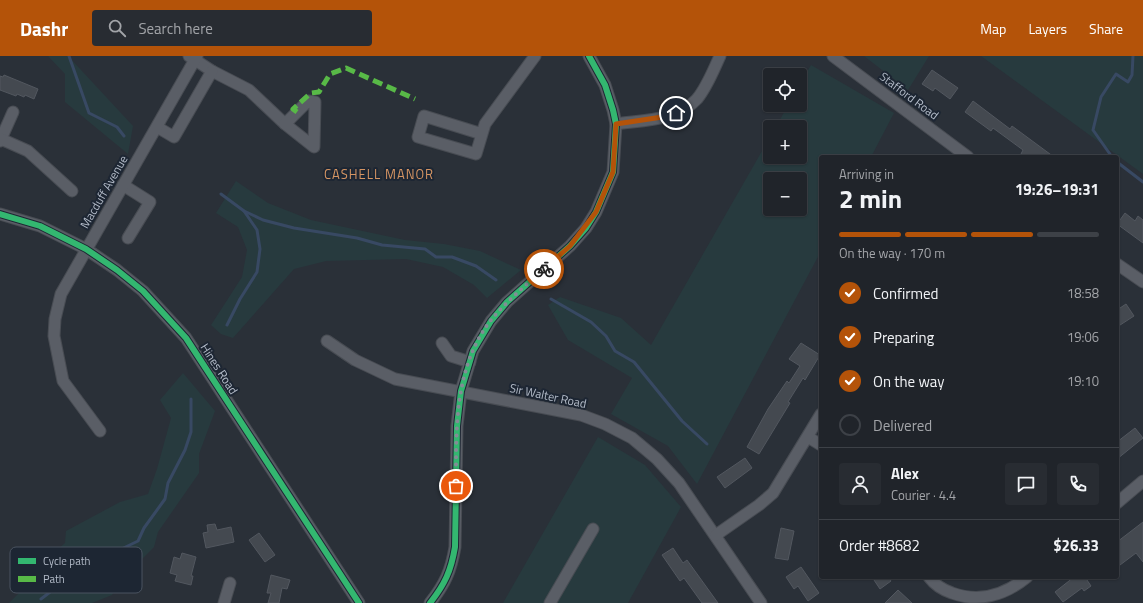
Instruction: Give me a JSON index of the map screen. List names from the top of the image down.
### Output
{
  "streets": {
    "street": [
      "Stafford Road",
      "Macduff Avenue",
      "Hines Road",
      "Sir Walter Road"
    ]
  },
  "crossings": [
    ["Macduff Avenue", "Hines Road"]
  ],
  "districts": ["CASHELL MANOR"],
  "legend": ["Cycle path", "Path"],
  "page": {
    "header": "Dashr",
    "search": "Search here",
    "nav": ["Map", "Layers", "Share"],
    "map_buttons": ["+", "−"],
    "heading": ["2 min", "Arriving in", "19:26–19:31"],
    "panel": [
      "Alex",
      "Courier · 4.4",
      "Order #8682",
      "$26.33"
    ],
    "bar": "On the way · 170 m",
    "list": [
      ["Confirmed", "18:58"],
      ["Preparing", "19:06"],
      ["On the way", "19:10"],
      "Delivered"
    ]
  }
}
